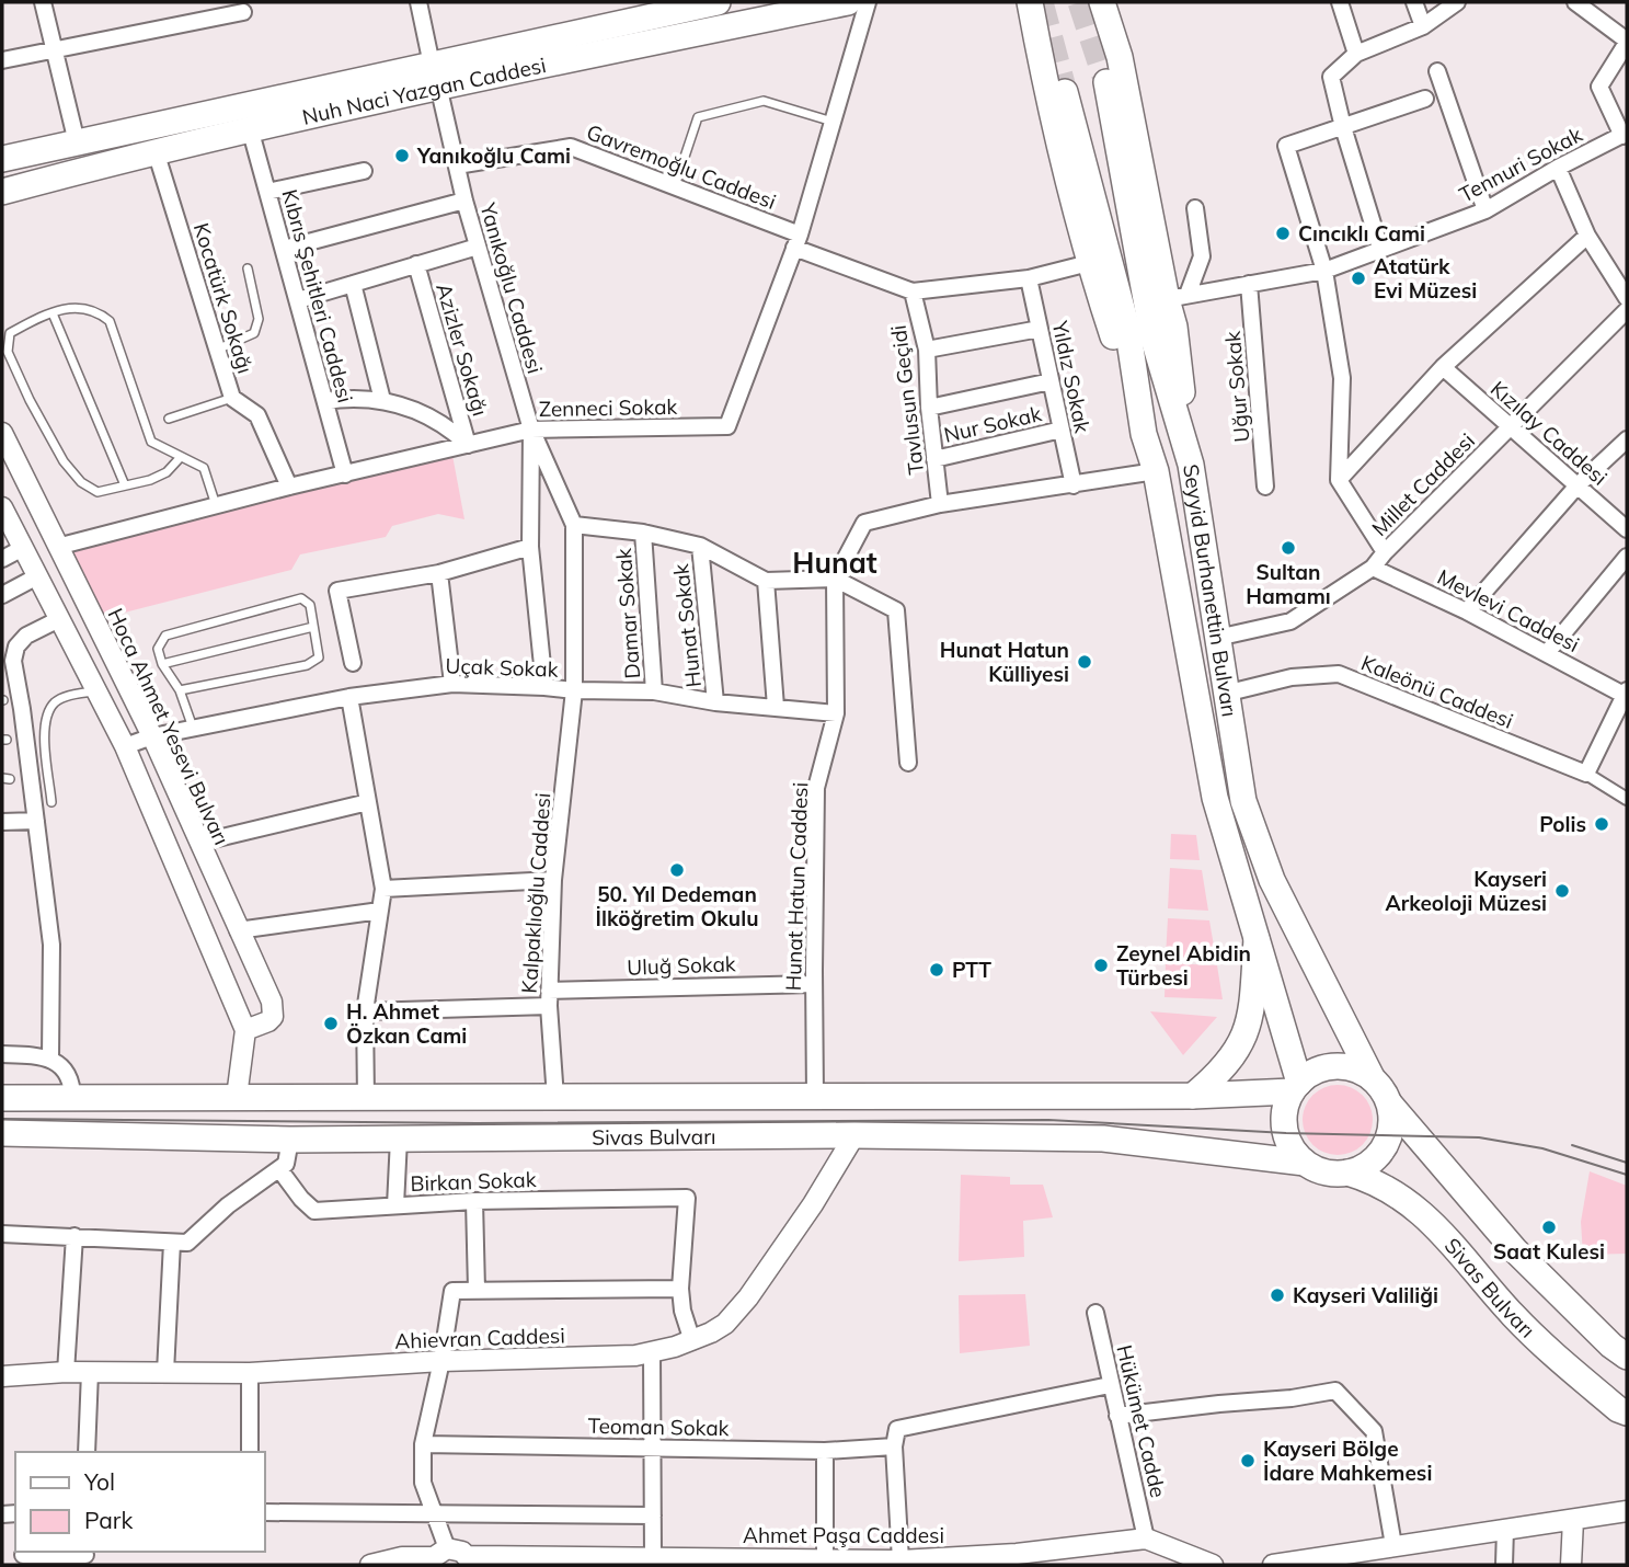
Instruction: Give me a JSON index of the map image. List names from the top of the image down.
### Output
{
  "streets": {
    "main road": ["Nuh Naci Yazgan Caddesi", "Seyyid Burhanettin Bulvarı", "Sivas Bulvarı"],
    "street": [
      "Tennuri Sokak",
      "Gavremoğlu Caddesi",
      "Yanıkoğlu Caddesi",
      "Kıbrıs Şehitleri Caddesi",
      "Kocatürk Sokağı",
      "Azizler Sokağı",
      "Yıldız Sokak",
      "Uğur Sokak",
      "Tavlusun Geçidi",
      "Zenneci Sokak",
      "Nur Sokak",
      "Kızılay Caddesi",
      "Millet Caddesi",
      "Mevlevi Caddesi",
      "Damar Sokak",
      "Hunat Sokak",
      "Uçak Sokak",
      "Kaleönü Caddesi",
      "Hoca Ahmet Yesevi Bulvarı",
      "Hunat Hatun Caddesi",
      "Kalpaklıoğlu Caddesi",
      "Uluğ Sokak",
      "Birkan Sokak",
      "Ahievran Caddesi",
      "Hükümet Cadde",
      "Teoman Sokak",
      "Ahmet Paşa Caddesi"
    ]
  },
  "crossings": [
    ["Nuh Naci Yazgan Caddesi", "Yanıkoğlu Caddesi"],
    ["Nuh Naci Yazgan Caddesi", "Kıbrıs Şehitleri Caddesi"],
    ["Nuh Naci Yazgan Caddesi", "Kocatürk Sokağı"],
    ["Tennuri Sokak", "Uğur Sokak"],
    ["Gavremoğlu Caddesi", "Yanıkoğlu Caddesi"],
    ["Gavremoğlu Caddesi", "Zenneci Sokak"],
    ["Yanıkoğlu Caddesi", "Zenneci Sokak"],
    ["Yanıkoğlu Caddesi", "Uçak Sokak"],
    ["Kıbrıs Şehitleri Caddesi", "Zenneci Sokak"],
    ["Kocatürk Sokağı", "Zenneci Sokak"],
    ["Azizler Sokağı", "Zenneci Sokak"],
    ["Yıldız Sokak", "Nur Sokak"],
    ["Yıldız Sokak", "Hunat Hatun Caddesi"],
    ["Tavlusun Geçidi", "Nur Sokak"],
    ["Tavlusun Geçidi", "Hunat Hatun Caddesi"],
    ["Zenneci Sokak", "Hoca Ahmet Yesevi Bulvarı"],
    ["Kızılay Caddesi", "Millet Caddesi"],
    ["Millet Caddesi", "Seyyid Burhanettin Bulvarı"],
    ["Millet Caddesi", "Mevlevi Caddesi"],
    ["Seyyid Burhanettin Bulvarı", "Kaleönü Caddesi"],
    ["Seyyid Burhanettin Bulvarı", "Hunat Hatun Caddesi"],
    ["Seyyid Burhanettin Bulvarı", "Sivas Bulvarı"],
    ["Damar Sokak", "Uçak Sokak"],
    ["Hunat Sokak", "Uçak Sokak"],
    ["Uçak Sokak", "Hoca Ahmet Yesevi Bulvarı"],
    ["Uçak Sokak", "Hunat Hatun Caddesi"],
    ["Uçak Sokak", "Kalpaklıoğlu Caddesi"],
    ["Hunat Hatun Caddesi", "Uluğ Sokak"],
    ["Hunat Hatun Caddesi", "Sivas Bulvarı"],
    ["Kalpaklıoğlu Caddesi", "Uluğ Sokak"],
    ["Kalpaklıoğlu Caddesi", "Sivas Bulvarı"],
    ["Sivas Bulvarı", "Ahievran Caddesi"],
    ["Hükümet Cadde", "Ahmet Paşa Caddesi"]
  ],
  "districts": ["Hunat"],
  "places": [
    "Yanıkoğlu Cami",
    "Cıncıklı Cami",
    "Atatürk Evi Müzesi",
    "Sultan Hamamı",
    "Hunat Hatun Külliyesi",
    "Polis",
    "50. Yıl Dedeman İlköğretim Okulu",
    "Kayseri Arkeoloji Müzesi",
    "Zeynel Abidin Türbesi",
    "PTT",
    "H. Ahmet Özkan Cami",
    "Saat Kulesi",
    "Kayseri Valiliği",
    "Kayseri Bölge İdare Mahkemesi"
  ],
  "legend": ["Yol", "Park"]
}
